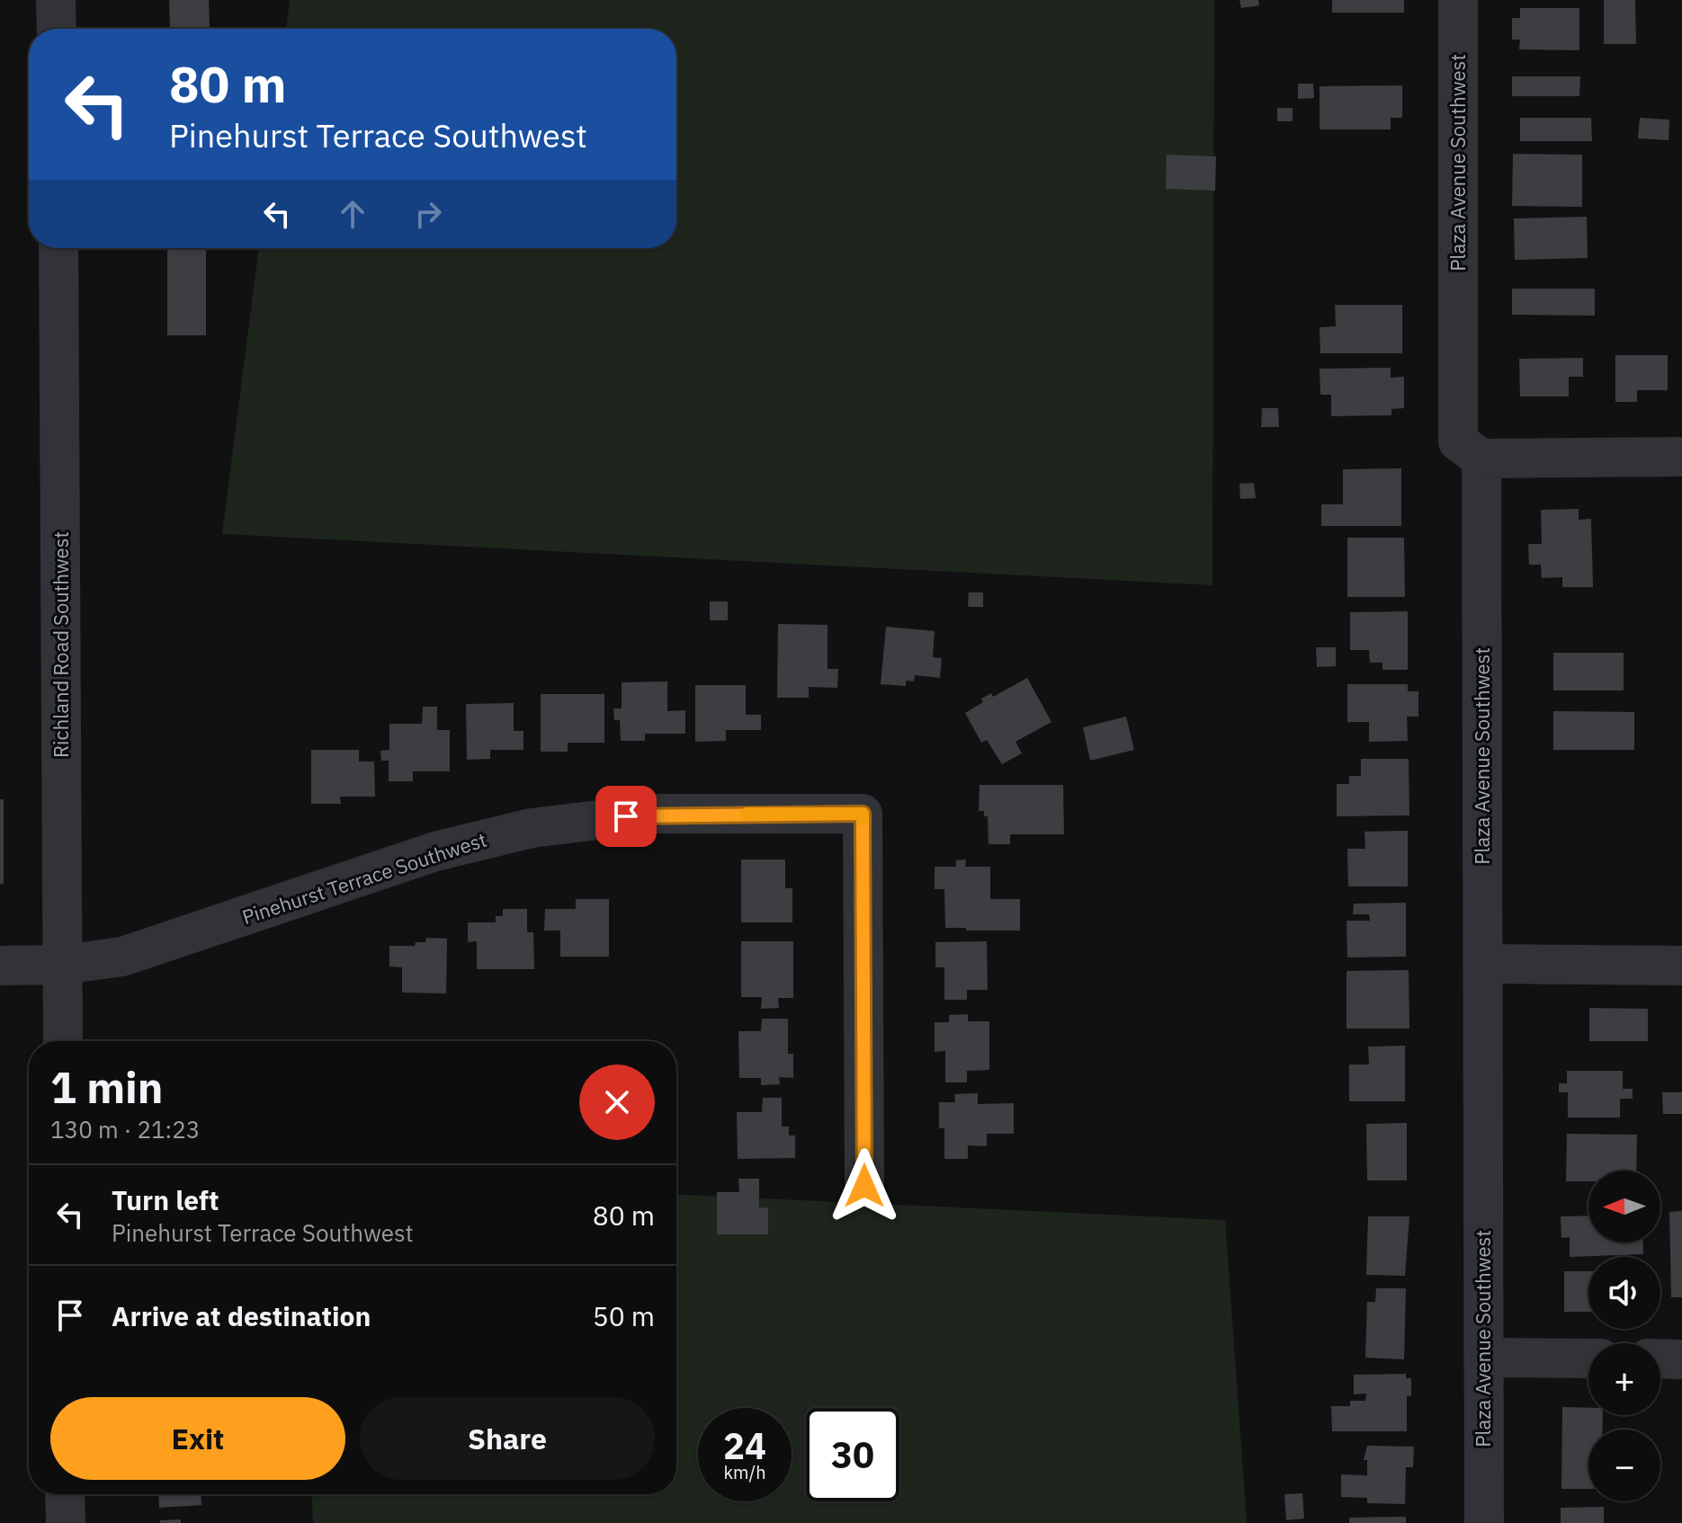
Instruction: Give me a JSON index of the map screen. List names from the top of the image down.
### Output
{
  "streets": {
    "street": ["Plaza Avenue Southwest", "Richland Road Southwest", "Pinehurst Terrace Southwest"]
  },
  "crossings": [
    ["Richland Road Southwest", "Pinehurst Terrace Southwest"]
  ],
  "north": "left",
  "page": {
    "turn": ["80 m", "Pinehurst Terrace Southwest"],
    "heading": ["1 min", "130 m · 21:23"],
    "list": [
      {
        "name": "Turn left",
        "note": "Pinehurst Terrace Southwest",
        "value": "80 m"
      },
      {
        "name": "Arrive at destination",
        "value": "50 m"
      }
    ],
    "map_buttons": ["+", "−"],
    "buttons": ["Exit", "Share"],
    "speed": "24 km/h",
    "limit": "30"
  }
}
